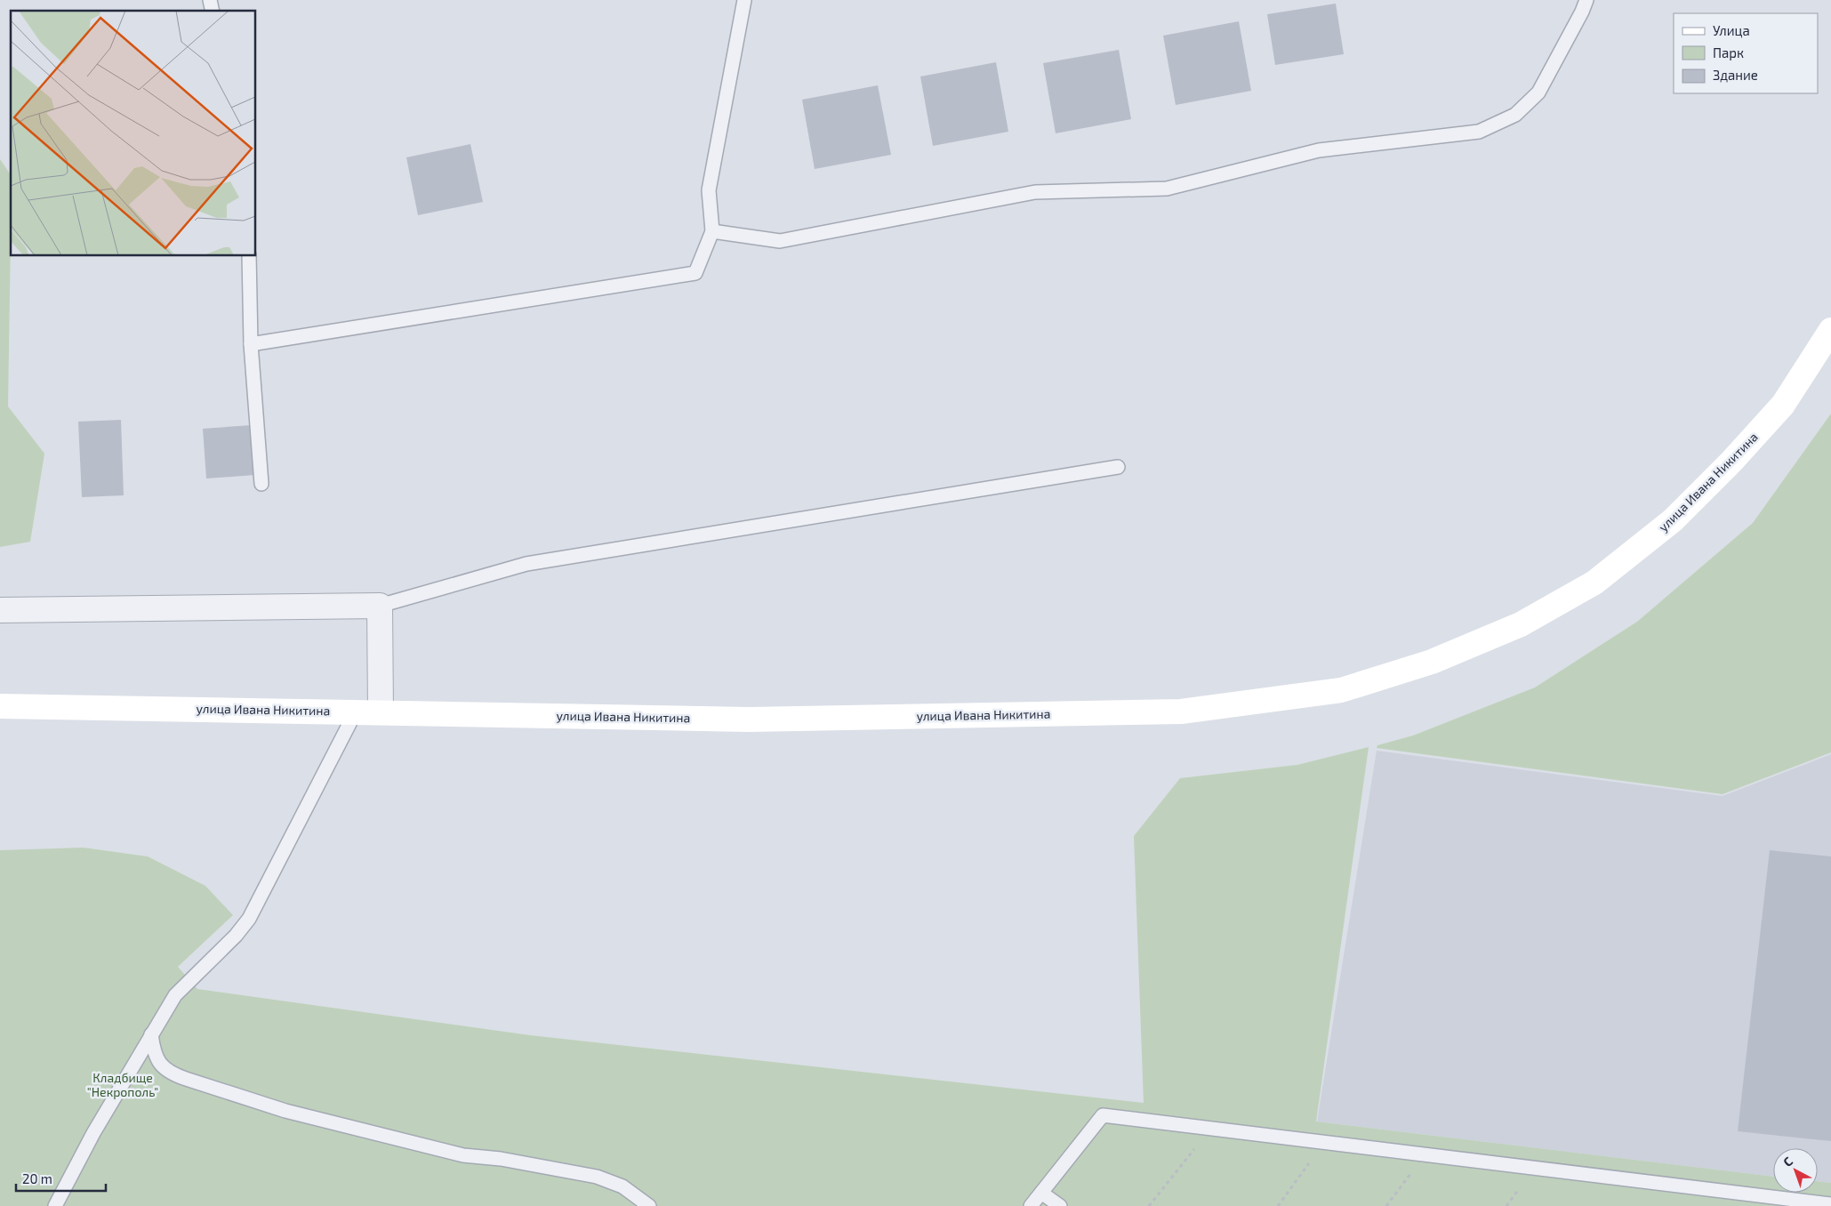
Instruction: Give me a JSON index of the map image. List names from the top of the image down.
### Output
{
  "streets": {
    "main road": ["улица Ивана Никитина"]
  },
  "parks": ["Кладбище \"Некрополь\""],
  "legend": ["Улица", "Парк", "Здание"],
  "scale_bar": "20 m",
  "north": "top left"
}
